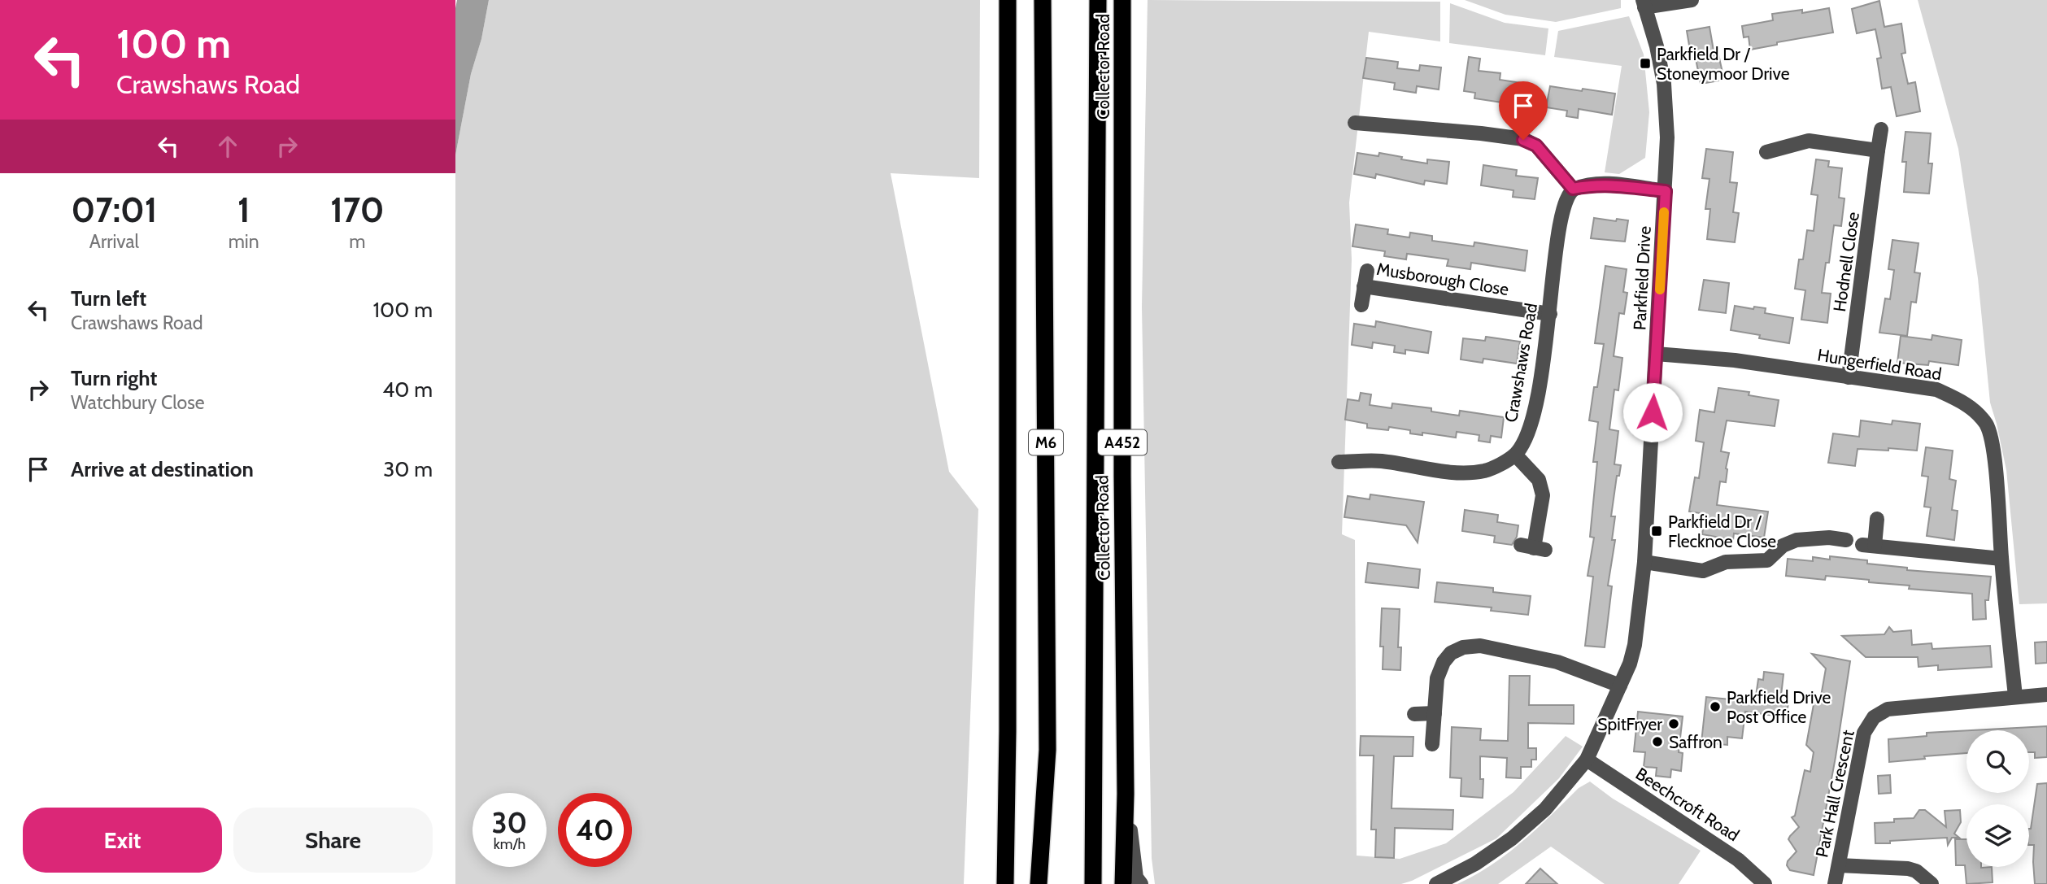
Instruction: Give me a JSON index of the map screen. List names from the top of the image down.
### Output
{
  "streets": {
    "highway": ["Collector Road", "M6", "A452"],
    "street": [
      "Hodnell Close",
      "Parkfield Drive",
      "Musborough Close",
      "Crawshaws Road",
      "Hungerfield Road",
      "Park Hall Crescent",
      "Beechcroft Road"
    ]
  },
  "crossings": [
    ["Hodnell Close", "Hungerfield Road"],
    ["Parkfield Drive", "Hungerfield Road"],
    ["Parkfield Drive", "Beechcroft Road"],
    ["Musborough Close", "Crawshaws Road"],
    ["Hungerfield Road", "Park Hall Crescent"]
  ],
  "places": {
    "transit": ["Parkfield Dr / Stoneymoor Drive", "Parkfield Dr / Flecknoe Close"],
    "other": ["Parkfield Drive Post Office", "SpitFryer", "Saffron"]
  },
  "page": {
    "turn": ["100 m", "Crawshaws Road"],
    "eta": [
      "07:01",
      "Arrival",
      "1",
      "min",
      "170",
      "m"
    ],
    "list": [
      {
        "name": "Turn left",
        "note": "Crawshaws Road",
        "value": "100 m"
      },
      {
        "name": "Turn right",
        "note": "Watchbury Close",
        "value": "40 m"
      },
      {
        "name": "Arrive at destination",
        "value": "30 m"
      }
    ],
    "speed": "30 km/h",
    "limit": "40",
    "buttons": ["Exit", "Share"]
  }
}
